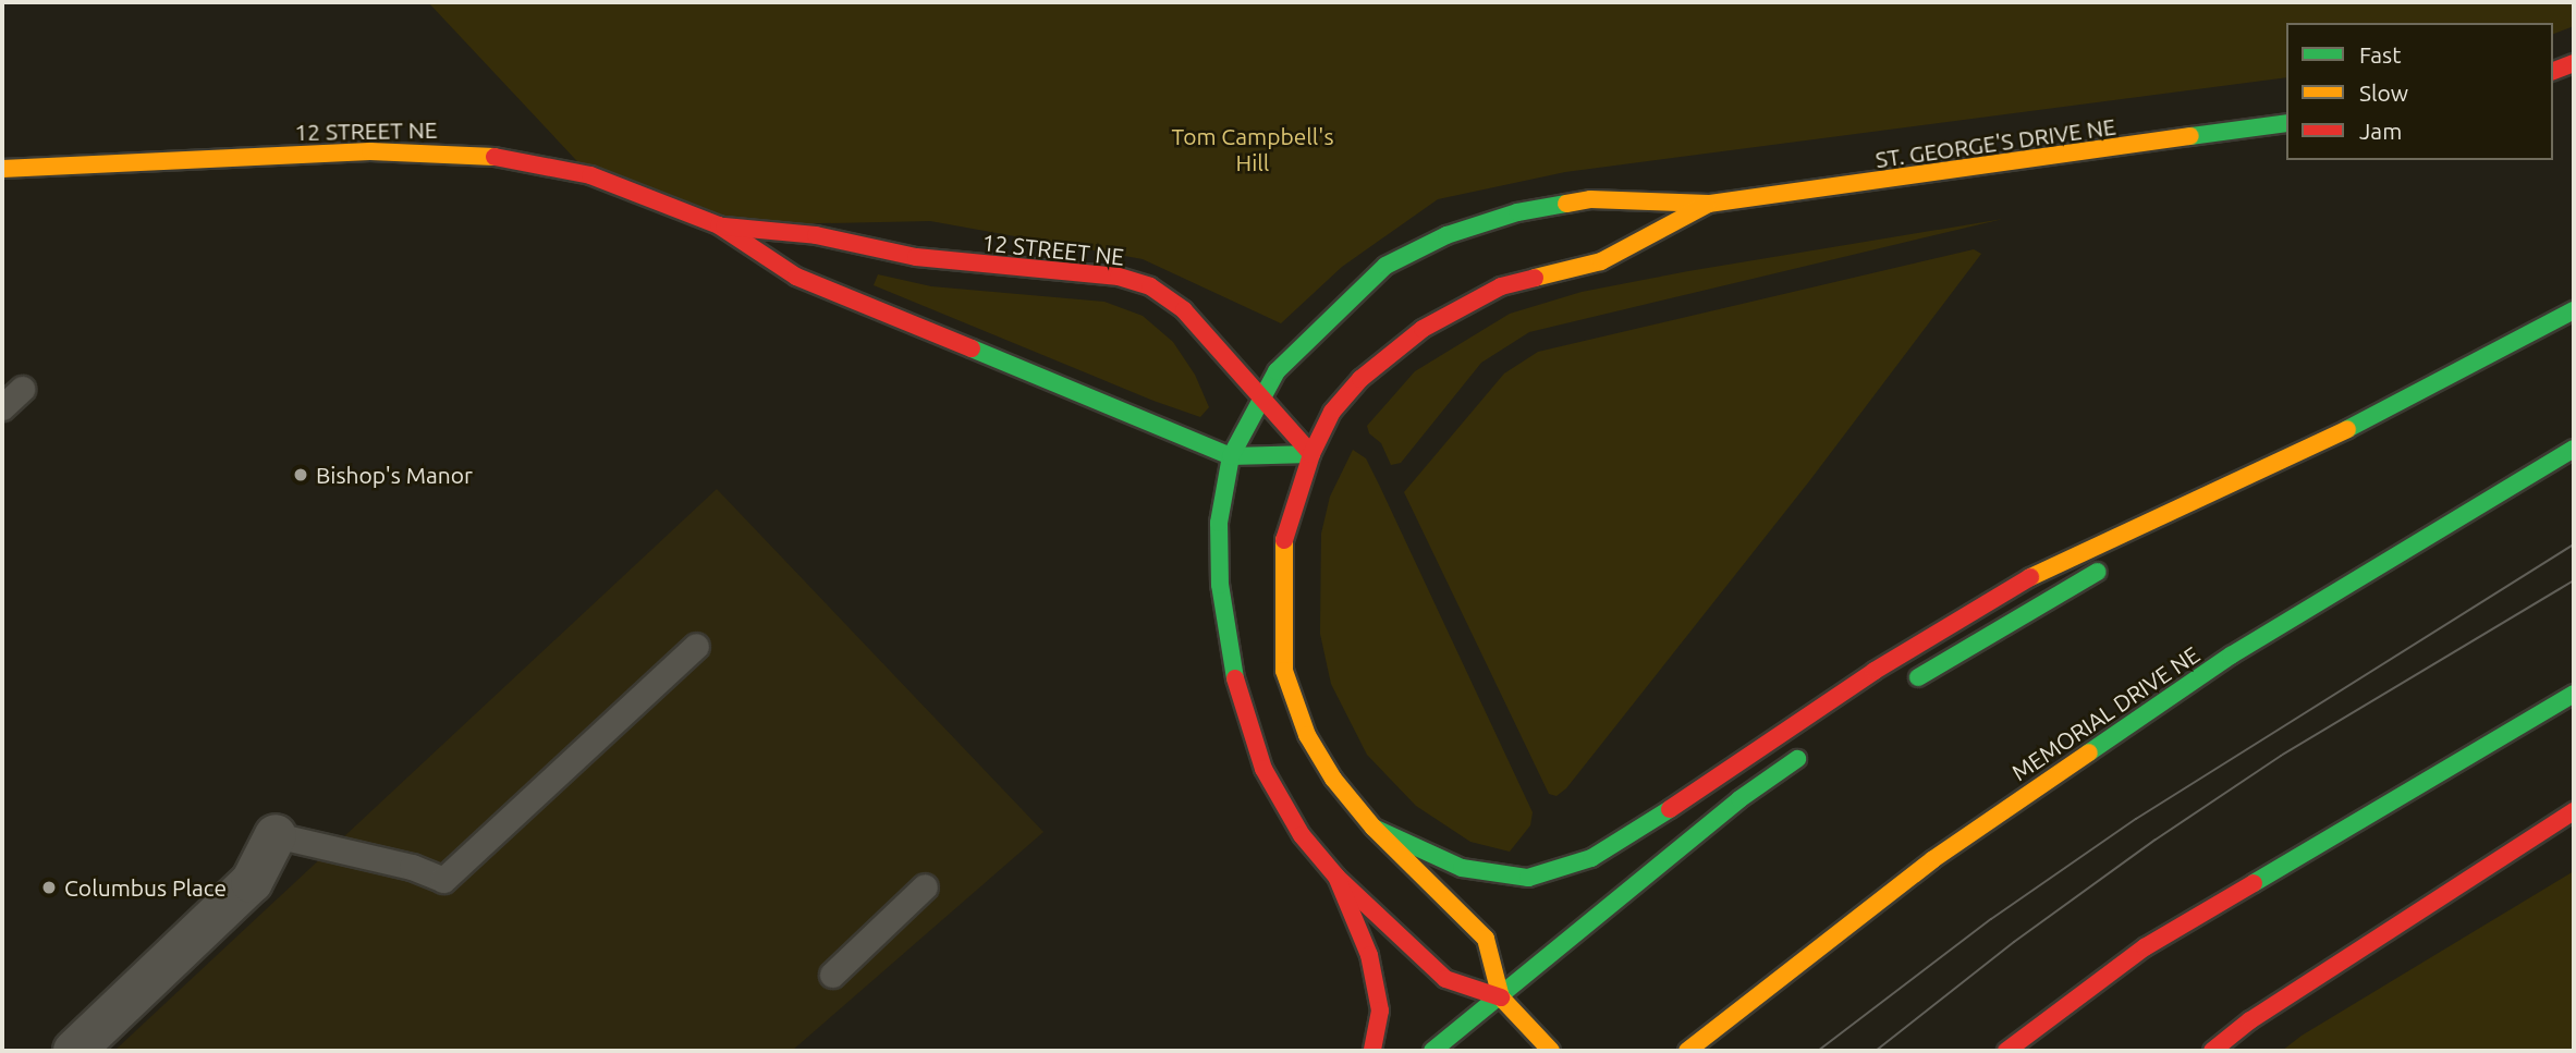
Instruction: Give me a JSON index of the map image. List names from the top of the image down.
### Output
{
  "streets": {
    "main road": ["12 STREET NE", "ST. GEORGE'S DRIVE NE", "MEMORIAL DRIVE NE"]
  },
  "crossings": [
    ["12 STREET NE", "ST. GEORGE'S DRIVE NE"]
  ],
  "parks": ["Tom Campbell's Hill"],
  "places": ["Bishop's Manor", "Columbus Place"],
  "legend": ["Fast", "Slow", "Jam"]
}
